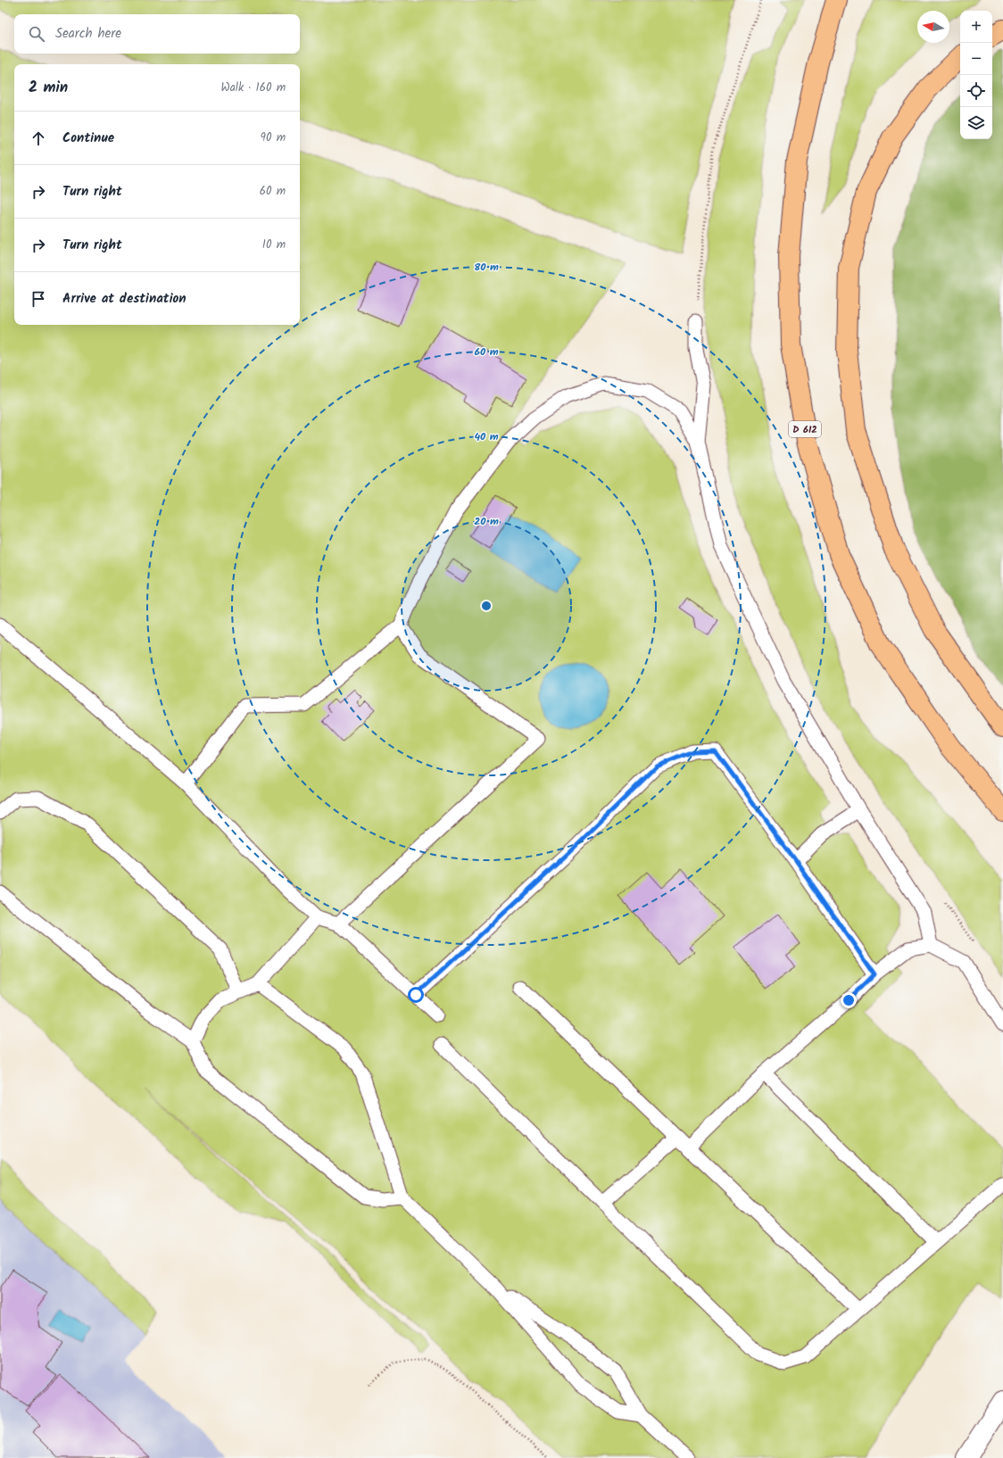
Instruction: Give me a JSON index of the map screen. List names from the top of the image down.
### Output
{
  "streets": {
    "highway": ["D 612"]
  },
  "north": "left",
  "page": {
    "map_buttons": ["+", "−"],
    "search": "Search here",
    "heading": ["2 min", "Walk · 160 m"],
    "list": [
      ["Continue", "90 m"],
      ["Turn right", "60 m"],
      ["Turn right", "10 m"],
      "Arrive at destination"
    ]
  },
  "rings": [
    "80 m",
    "60 m",
    "40 m",
    "20 m"
  ]
}
